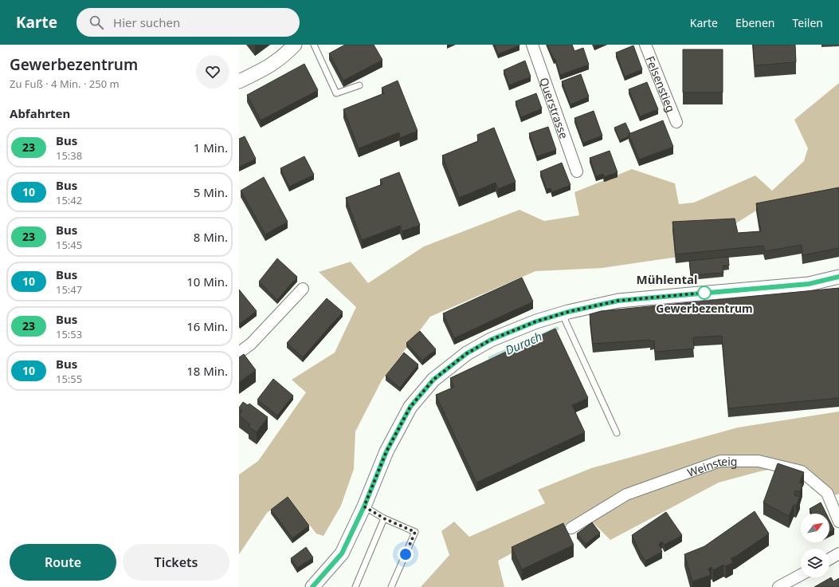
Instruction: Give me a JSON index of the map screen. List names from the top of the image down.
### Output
{
  "streets": {
    "street": ["Felsenstieg", "Querstrasse", "Weinsteig"]
  },
  "districts": ["Mühlental"],
  "water": ["Durach"],
  "places": ["Gewerbezentrum"],
  "lines": ["bus line 23"],
  "north": "top right",
  "page": {
    "header": "Karte",
    "search": "Hier suchen",
    "nav": ["Karte", "Ebenen", "Teilen"],
    "heading": [
      ["Gewerbezentrum", "Zu Fuß · 4 Min. · 250 m"],
      "Abfahrten"
    ],
    "list": [
      {
        "mark": "23",
        "name": "Bus",
        "note": "15:38",
        "value": "1 Min."
      },
      {
        "mark": "10",
        "name": "Bus",
        "note": "15:42",
        "value": "5 Min."
      },
      {
        "mark": "23",
        "name": "Bus",
        "note": "15:45",
        "value": "8 Min."
      },
      {
        "mark": "10",
        "name": "Bus",
        "note": "15:47",
        "value": "10 Min."
      },
      {
        "mark": "23",
        "name": "Bus",
        "note": "15:53",
        "value": "16 Min."
      },
      {
        "mark": "10",
        "name": "Bus",
        "note": "15:55",
        "value": "18 Min."
      }
    ],
    "buttons": ["Route", "Tickets"]
  }
}
